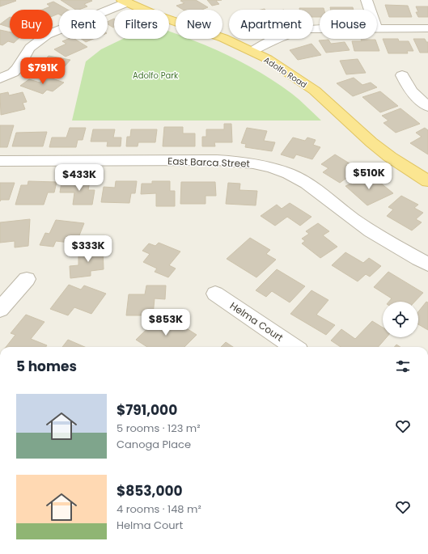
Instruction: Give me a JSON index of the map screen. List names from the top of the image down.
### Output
{
  "streets": {
    "main road": ["Adolfo Road"],
    "street": ["East Barca Street", "Helma Court"]
  },
  "parks": ["Adolfo Park"],
  "page": {
    "chip": [
      "Buy",
      "Rent",
      "Filters",
      "New",
      "Apartment",
      "House"
    ],
    "price": [
      "$791K",
      "$510K",
      "$433K",
      "$333K",
      "$853K"
    ],
    "heading": "5 homes",
    "list": [
      {
        "name": "$791,000",
        "note": "5 rooms · 123 m² · Canoga Place"
      },
      {
        "name": "$853,000",
        "note": "4 rooms · 148 m² · Helma Court"
      }
    ]
  }
}
